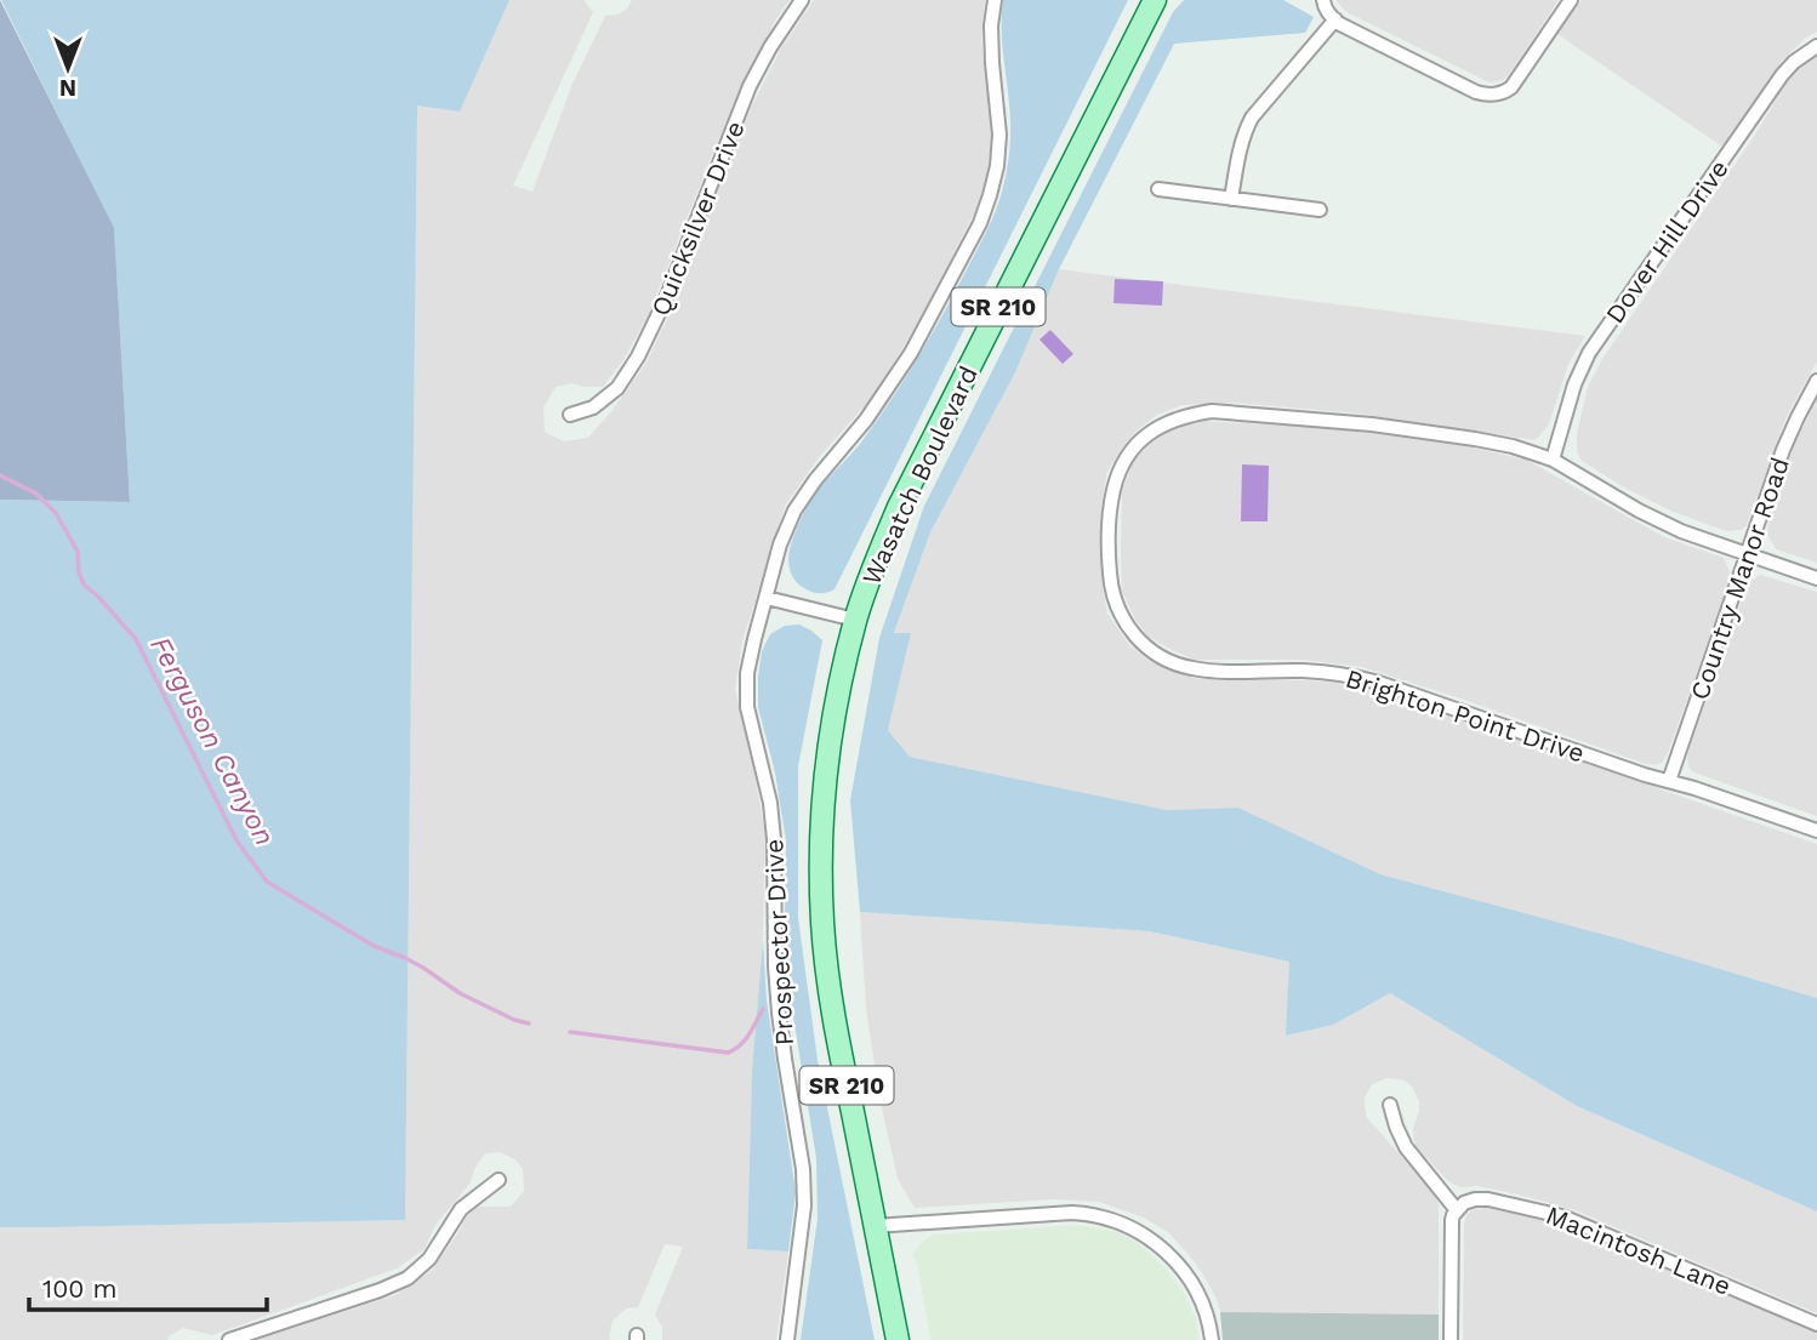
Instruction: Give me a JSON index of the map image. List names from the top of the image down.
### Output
{
  "streets": {
    "main road": ["SR 210", "Wasatch Boulevard"],
    "street": [
      "Quicksilver Drive",
      "Dover Hill Drive",
      "Country Manor Road",
      "Brighton Point Drive",
      "Prospector Drive",
      "Macintosh Lane"
    ]
  },
  "crossings": [
    ["Dover Hill Drive", "Brighton Point Drive"],
    ["Country Manor Road", "Brighton Point Drive"]
  ],
  "water": ["Ferguson Canyon"],
  "scale_bar": "100 m",
  "north": "bottom"
}
